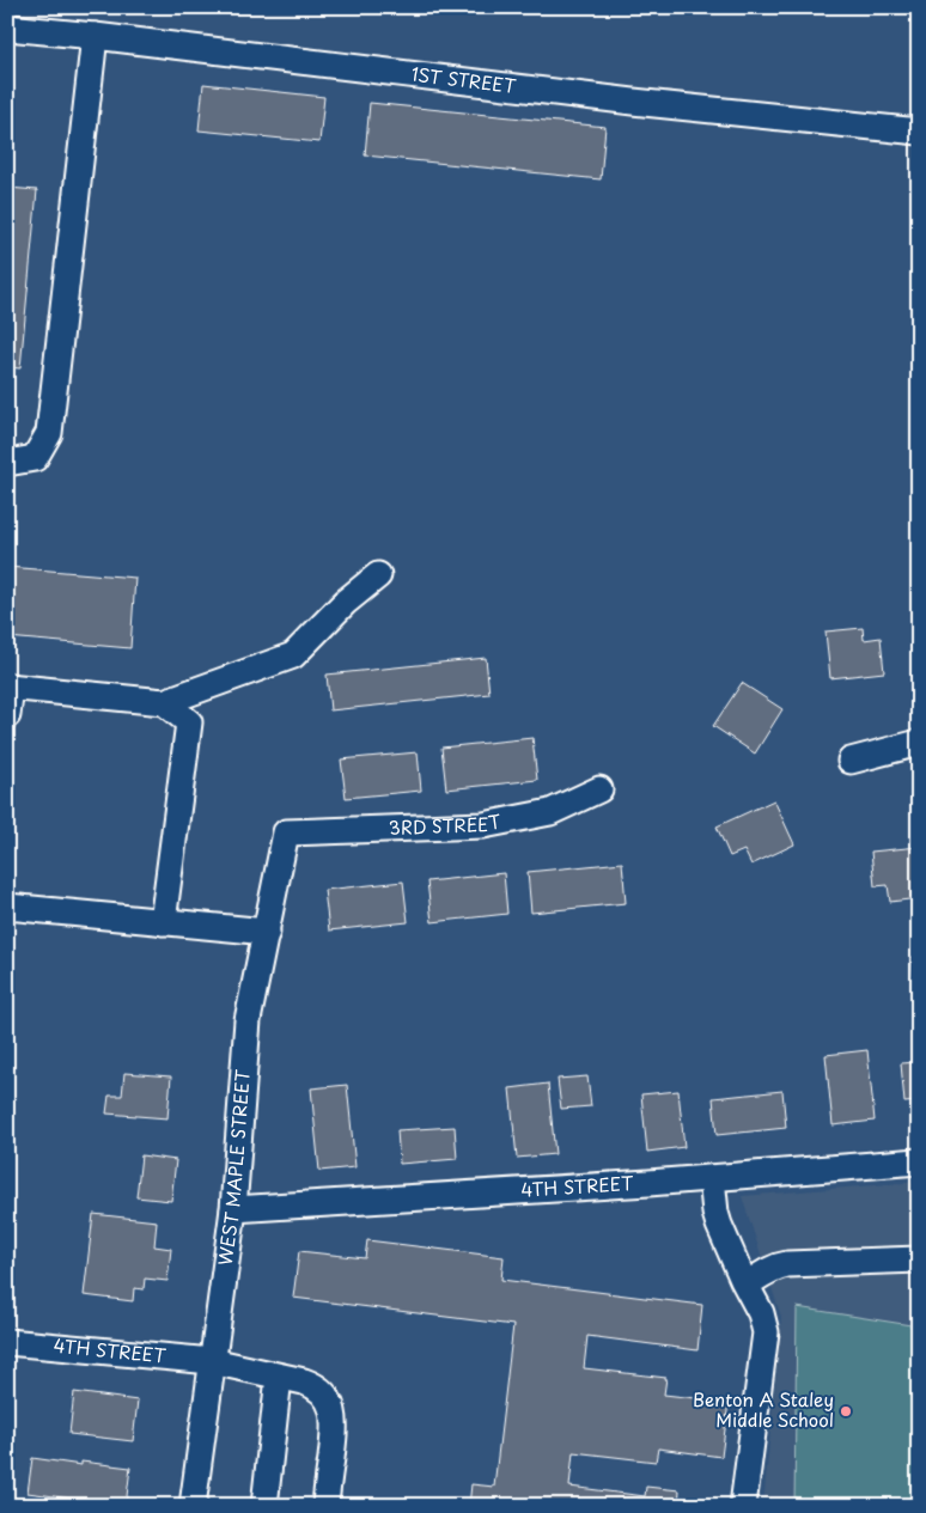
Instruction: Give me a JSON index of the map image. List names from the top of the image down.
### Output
{
  "streets": {
    "street": [
      "1ST STREET",
      "3RD STREET",
      "WEST MAPLE STREET",
      "4TH STREET"
    ]
  },
  "crossings": [
    ["3RD STREET", "WEST MAPLE STREET"],
    ["WEST MAPLE STREET", "4TH STREET"]
  ],
  "places": ["Benton A Staley Middle School"]
}
